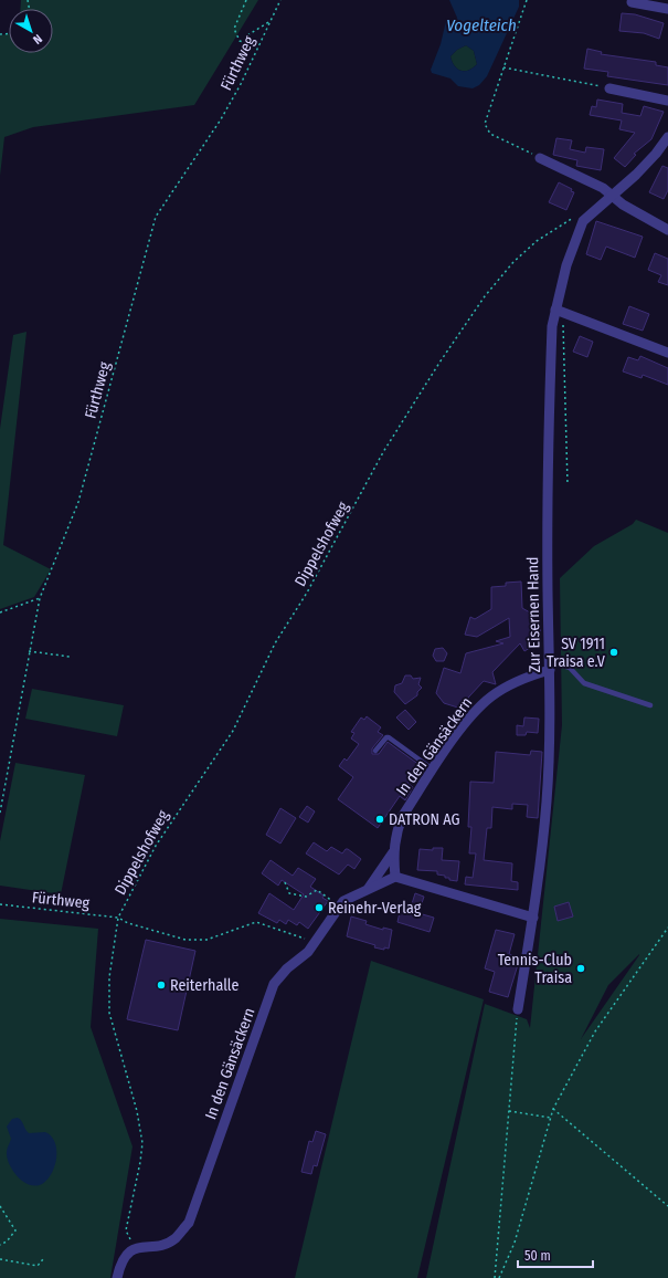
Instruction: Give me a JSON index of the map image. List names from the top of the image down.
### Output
{
  "streets": {
    "street": ["Zur Eisernen Hand", "In den Gänsäckern"],
    "path": ["Fürthweg", "Dippelshofweg"]
  },
  "crossings": [
    ["Fürthweg", "Dippelshofweg"],
    ["Dippelshofweg", "Zur Eisernen Hand"],
    ["Dippelshofweg", "In den Gänsäckern"],
    ["Zur Eisernen Hand", "In den Gänsäckern"]
  ],
  "water": ["Vogelteich"],
  "places": [
    "SV 1911 Traisa e.V",
    "DATRON AG",
    "Reinehr-Verlag",
    "Tennis-Club Traisa",
    "Reiterhalle"
  ],
  "scale_bar": "50 m",
  "north": "bottom right"
}
